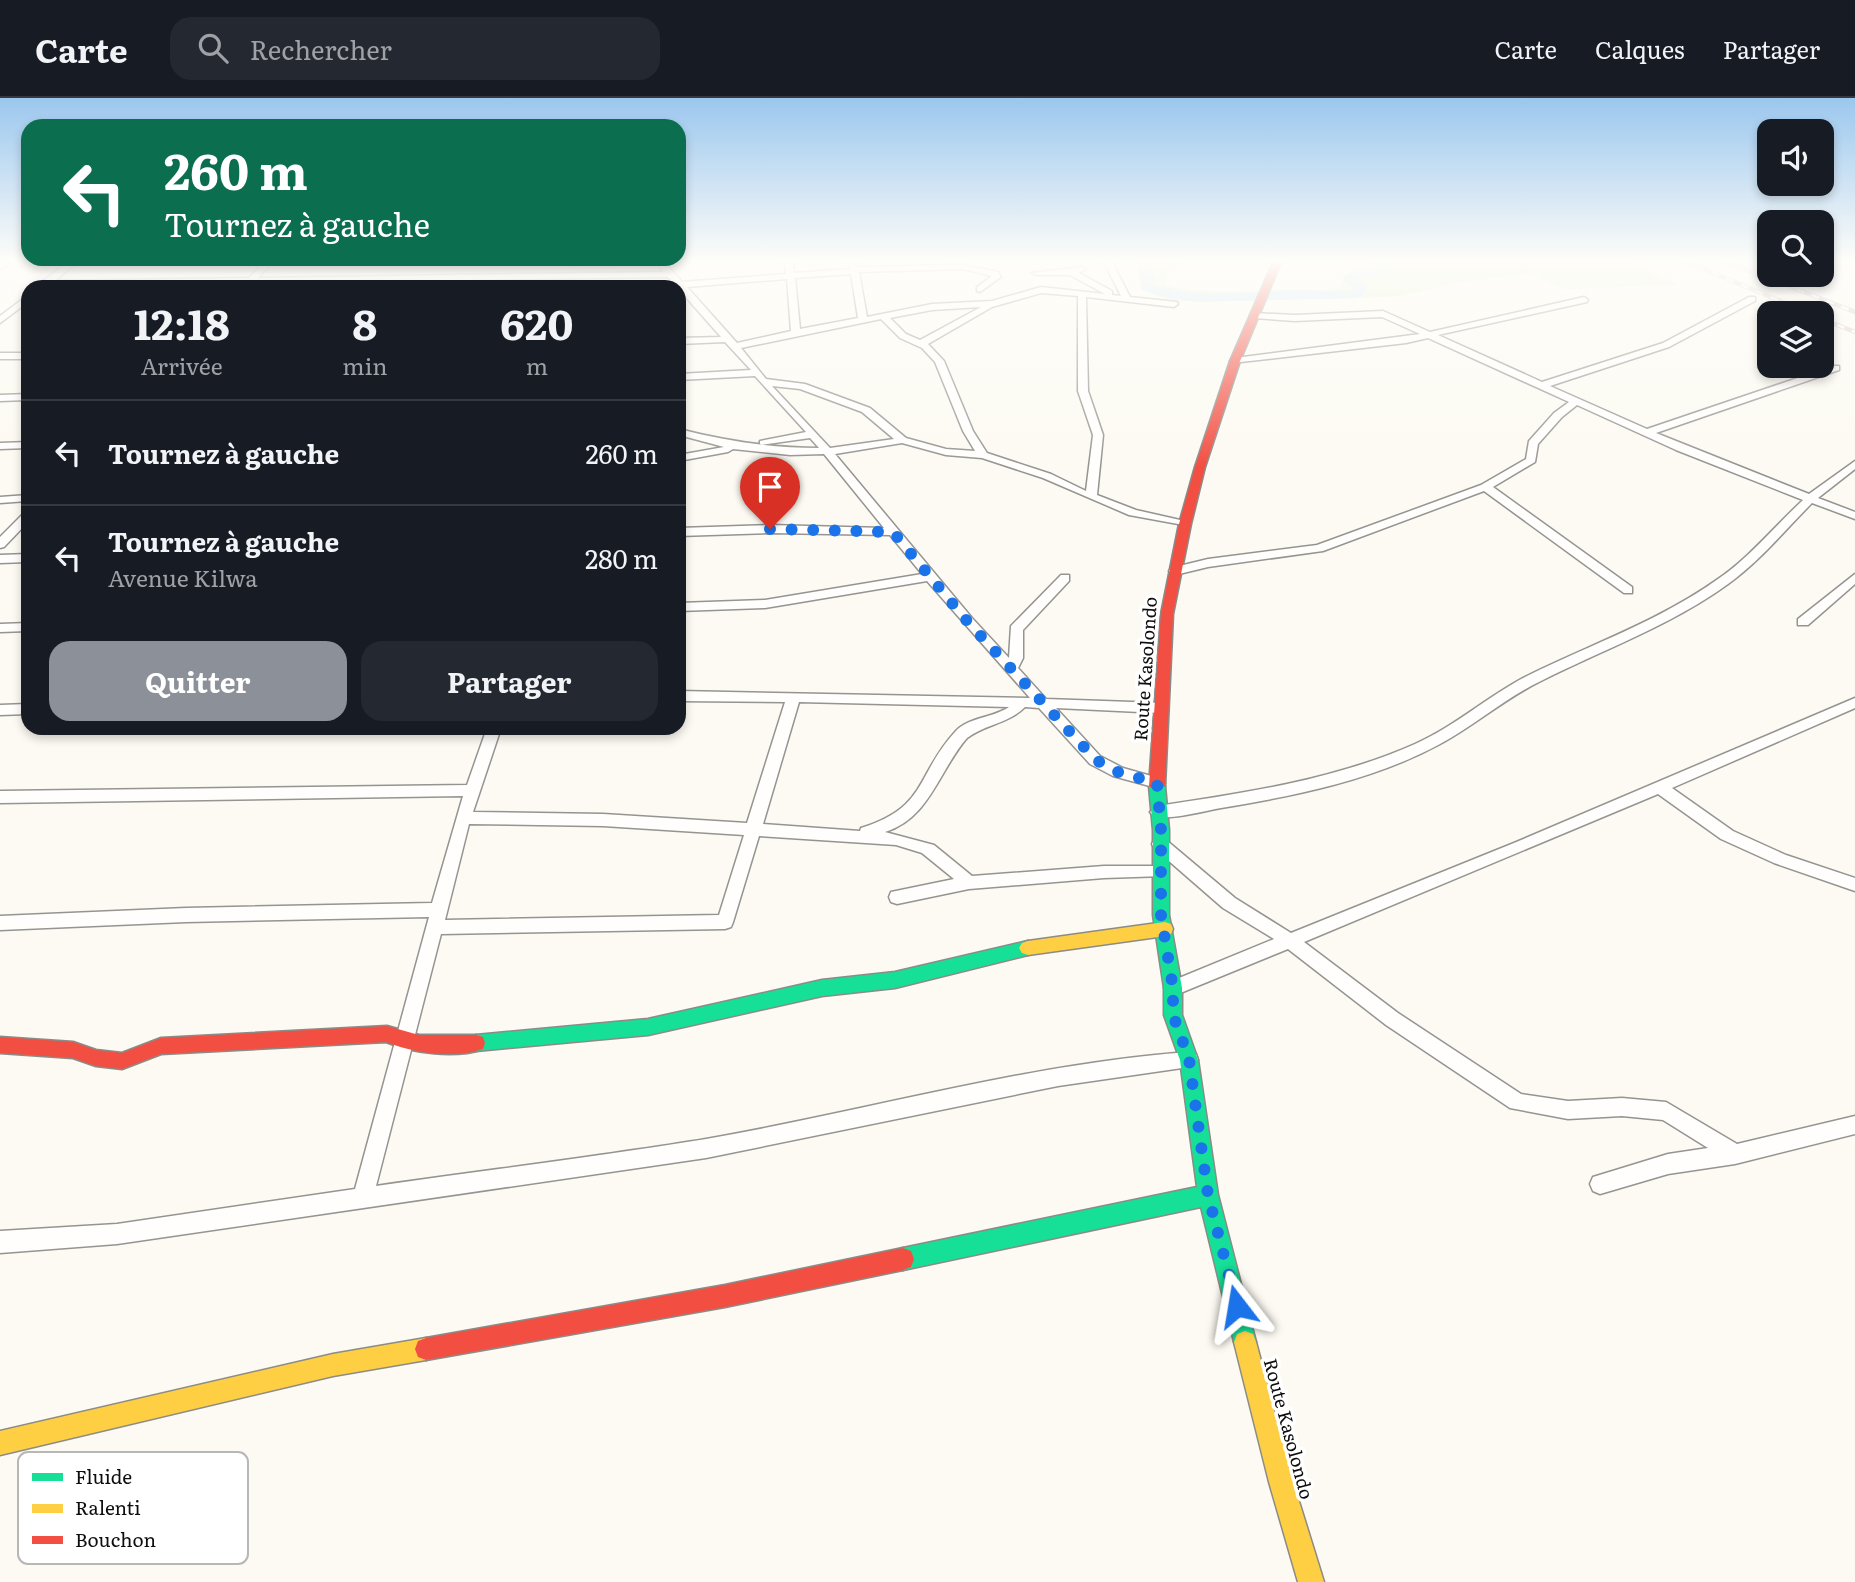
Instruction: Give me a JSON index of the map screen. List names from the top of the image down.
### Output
{
  "streets": {
    "street": ["Route Kasolondo"]
  },
  "legend": ["Fluide", "Ralenti", "Bouchon"],
  "page": {
    "header": "Carte",
    "search": "Rechercher",
    "nav": ["Carte", "Calques", "Partager"],
    "turn": ["260 m", "Tournez à gauche"],
    "eta": [
      "12:18",
      "Arrivée",
      "8",
      "min",
      "620",
      "m"
    ],
    "list": [
      {
        "name": "Tournez à gauche",
        "value": "260 m"
      },
      {
        "name": "Tournez à gauche",
        "note": "Avenue Kilwa",
        "value": "280 m"
      }
    ],
    "buttons": ["Quitter", "Partager"]
  }
}
